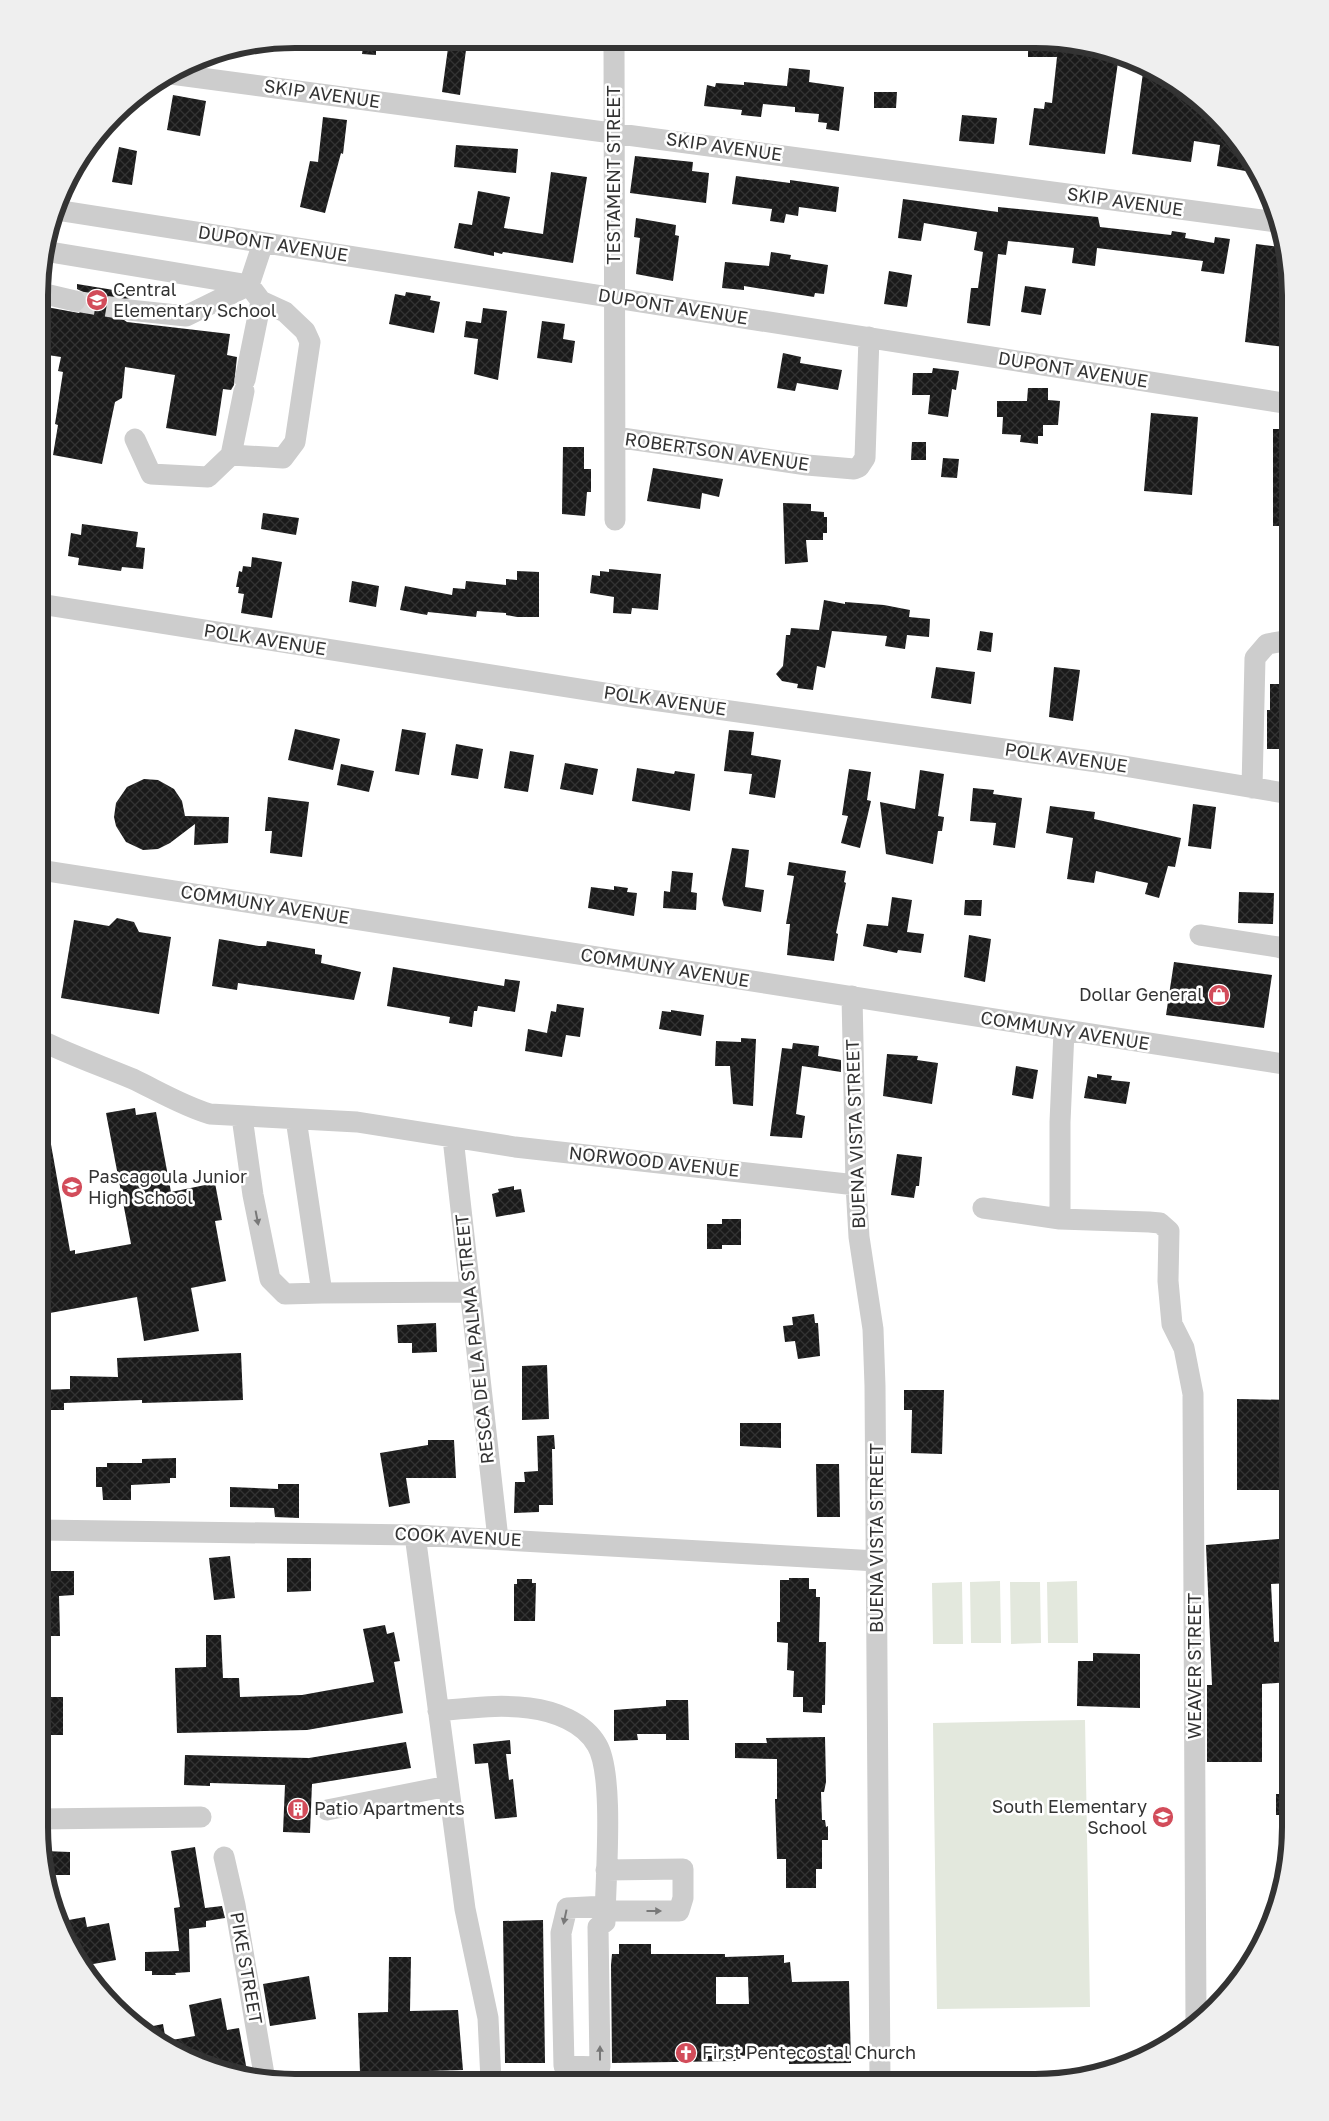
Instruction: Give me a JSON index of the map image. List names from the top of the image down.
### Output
{
  "streets": {
    "street": [
      "SKIP AVENUE",
      "TESTAMENT STREET",
      "DUPONT AVENUE",
      "ROBERTSON AVENUE",
      "POLK AVENUE",
      "COMMUNY AVENUE",
      "BUENA VISTA STREET",
      "NORWOOD AVENUE",
      "RESCA DE LA PALMA STREET",
      "COOK AVENUE",
      "WEAVER STREET",
      "PIKE STREET"
    ]
  },
  "crossings": [
    ["SKIP AVENUE", "TESTAMENT STREET"],
    ["TESTAMENT STREET", "DUPONT AVENUE"],
    ["TESTAMENT STREET", "ROBERTSON AVENUE"],
    ["DUPONT AVENUE", "ROBERTSON AVENUE"],
    ["COMMUNY AVENUE", "BUENA VISTA STREET"],
    ["BUENA VISTA STREET", "NORWOOD AVENUE"],
    ["BUENA VISTA STREET", "COOK AVENUE"],
    ["NORWOOD AVENUE", "RESCA DE LA PALMA STREET"],
    ["RESCA DE LA PALMA STREET", "COOK AVENUE"]
  ],
  "places": {
    "school or university": ["Central Elementary School", "Pascagoula Junior High School", "South Elementary School"],
    "shop": ["Dollar General"],
    "building": ["Patio Apartments"],
    "church": ["First Pentecostal Church"]
  }
}
